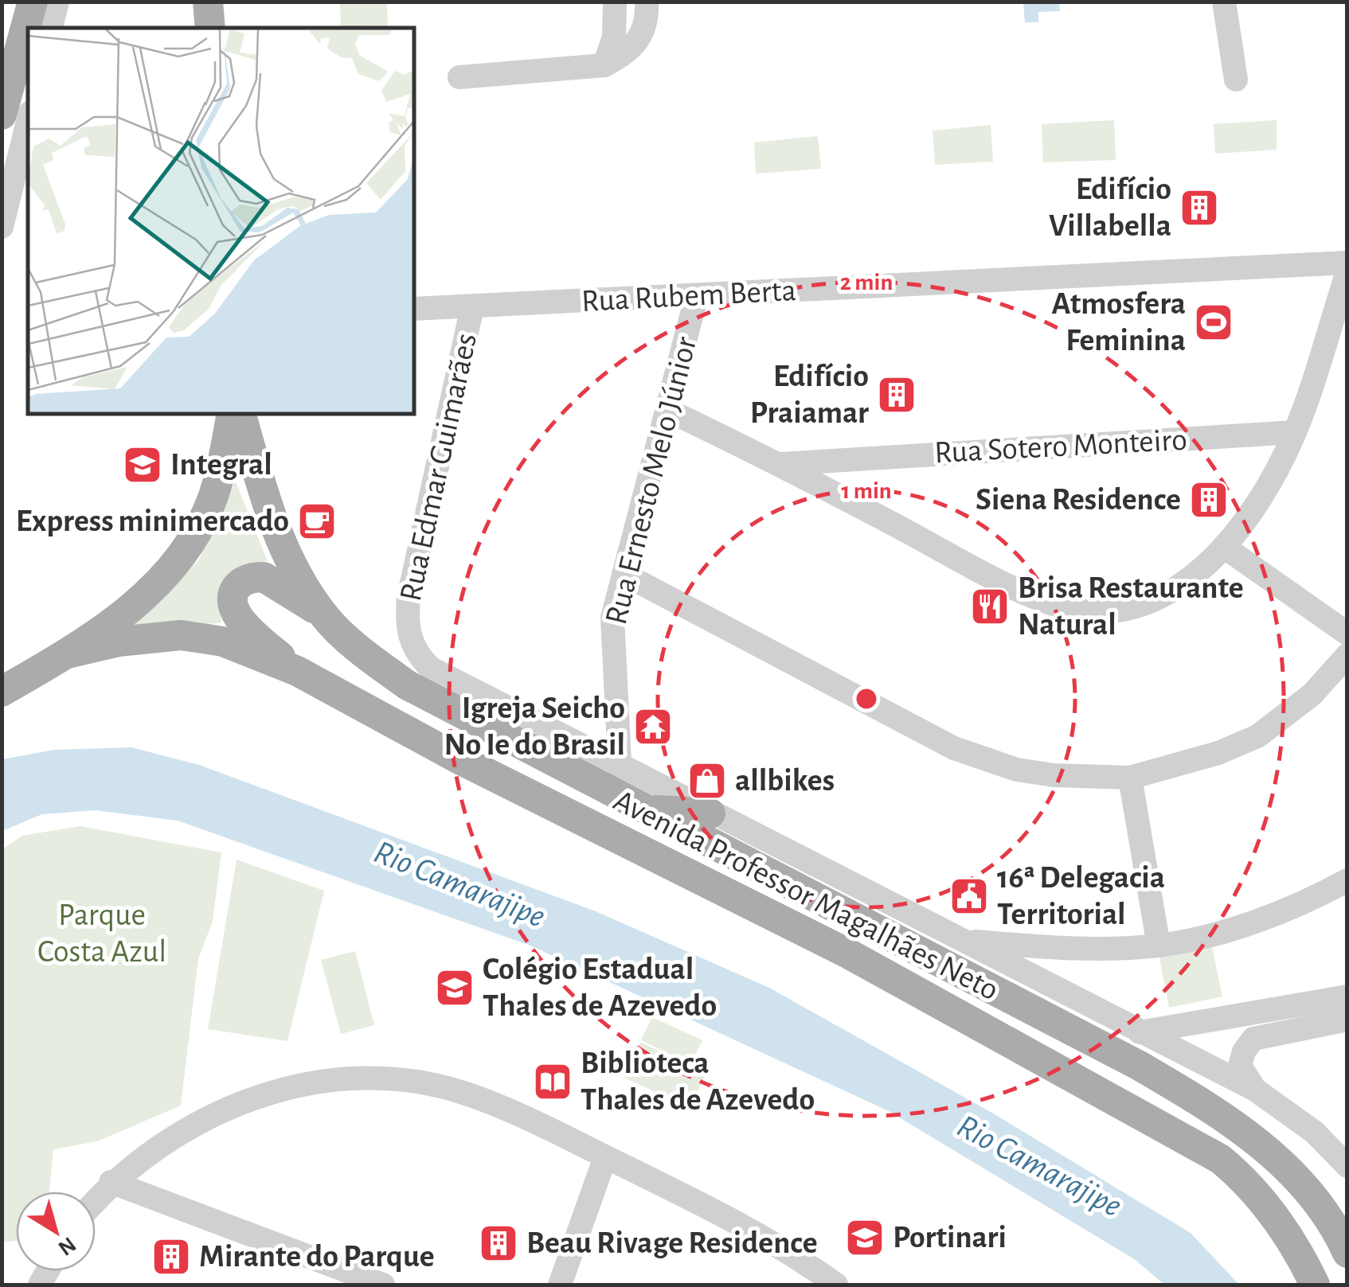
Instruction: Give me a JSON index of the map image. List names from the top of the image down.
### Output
{
  "streets": {
    "main road": ["Avenida Professor Magalhães Neto"],
    "street": [
      "Rua Rubem Berta",
      "Rua Sotero Monteiro",
      "Rua Edmar Guimarães",
      "Rua Ernesto Melo Júnior"
    ]
  },
  "crossings": [
    ["Rua Rubem Berta", "Rua Edmar Guimarães"],
    ["Rua Rubem Berta", "Rua Ernesto Melo Júnior"],
    ["Rua Edmar Guimarães", "Avenida Professor Magalhães Neto"],
    ["Rua Ernesto Melo Júnior", "Avenida Professor Magalhães Neto"]
  ],
  "water": ["Rio Camarajipe"],
  "parks": ["Parque Costa Azul"],
  "places": {
    "building": [
      "Edifício Villabella",
      "Edifício Praiamar",
      "Siena Residence",
      "Beau Rivage Residence",
      "Mirante do Parque"
    ],
    "sports": ["Atmosfera Feminina"],
    "school or university": ["Integral", "Colégio Estadual Thales de Azevedo", "Portinari"],
    "cafe": ["Express minimercado"],
    "restaurant": ["Brisa Restaurante Natural"],
    "temple": ["Igreja Seicho No Ie do Brasil"],
    "shop": ["allbikes"],
    "public building": ["16ª Delegacia Territorial"],
    "library": ["Biblioteca Thales de Azevedo"]
  },
  "north": "bottom right",
  "rings": ["2 min", "1 min"]
}
